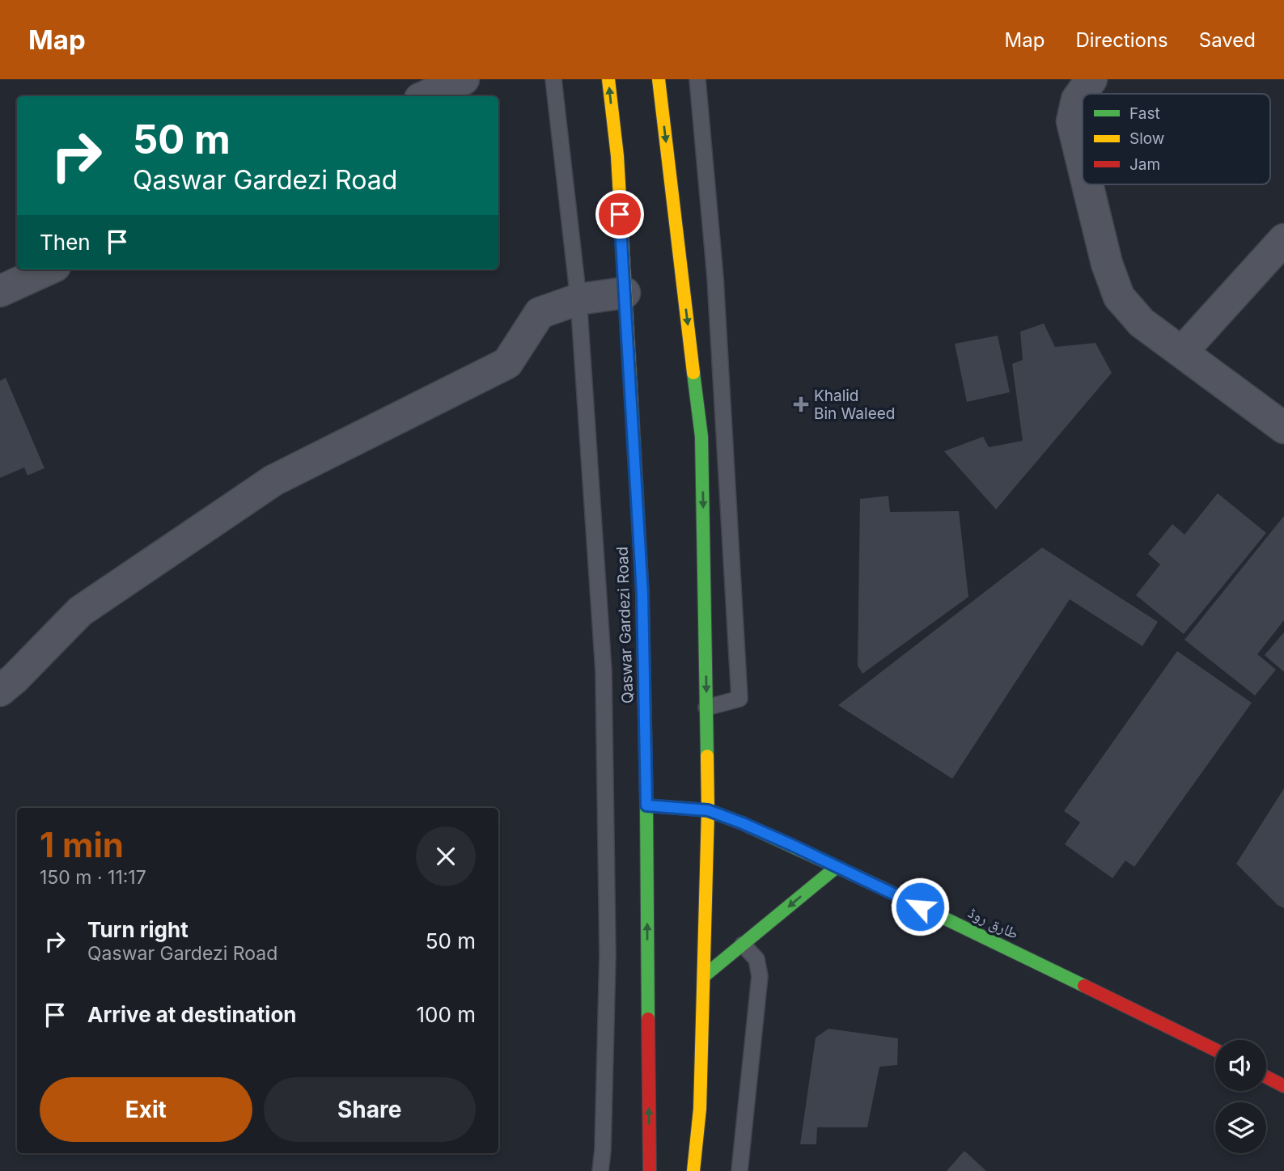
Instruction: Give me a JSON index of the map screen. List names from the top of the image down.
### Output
{
  "streets": {
    "main road": ["Qaswar Gardezi Road", "طارق روڈ"]
  },
  "crossings": [
    ["Qaswar Gardezi Road", "طارق روڈ"]
  ],
  "places": {
    "health": ["Khalid Bin Waleed"]
  },
  "legend": ["Fast", "Slow", "Jam"],
  "page": {
    "header": "Map",
    "nav": ["Map", "Directions", "Saved"],
    "turn": ["50 m", "Qaswar Gardezi Road"],
    "then": "Then",
    "heading": ["1 min", "150 m · 11:17"],
    "list": [
      {
        "name": "Turn right",
        "note": "Qaswar Gardezi Road",
        "value": "50 m"
      },
      {
        "name": "Arrive at destination",
        "value": "100 m"
      }
    ],
    "buttons": ["Exit", "Share"]
  }
}
